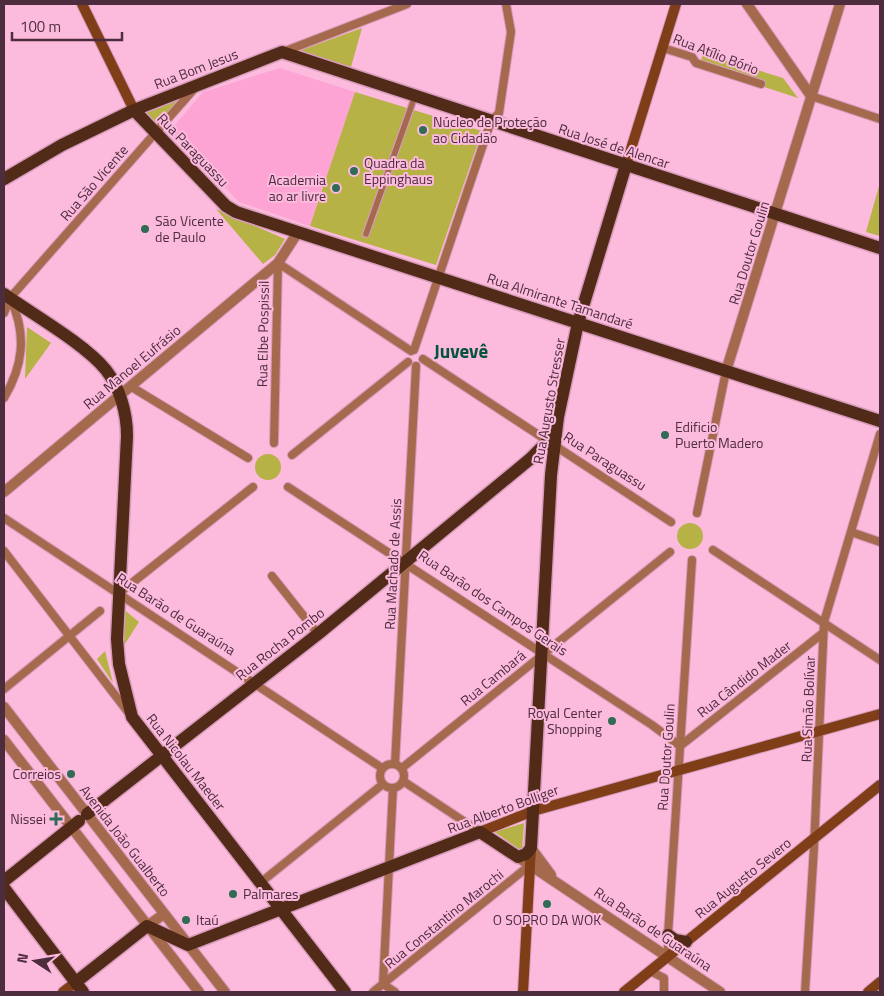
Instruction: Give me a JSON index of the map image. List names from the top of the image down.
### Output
{
  "streets": {
    "main road": [
      "Rua Bom Jesus",
      "Rua José de Alencar",
      "Rua Paraguassu",
      "Rua Almirante Tamandaré",
      "Rua Augusto Stresser",
      "Rua Barão de Guaraúna",
      "Rua Rocha Pombo",
      "Rua Nicolau Maeder",
      "Rua Alberto Bolliger",
      "Rua Augusto Severo"
    ],
    "street": [
      "Rua Atílio Bório",
      "Rua São Vicente",
      "Rua Doutor Goulin",
      "Rua Elbe Pospissil",
      "Rua Manoel Eufrásio",
      "Rua Machado de Assis",
      "Rua Barão dos Campos Gerais",
      "Rua Cambará",
      "Rua Cândido Mader",
      "Rua Simão Bolívar",
      "Avenida João Gualberto",
      "Rua Constantino Marochi"
    ]
  },
  "crossings": [
    ["Rua Atílio Bório", "Rua Augusto Stresser"],
    ["Rua Bom Jesus", "Rua José de Alencar"],
    ["Rua Bom Jesus", "Rua Paraguassu"],
    ["Rua Bom Jesus", "Rua São Vicente"],
    ["Rua José de Alencar", "Rua Doutor Goulin"],
    ["Rua José de Alencar", "Rua Augusto Stresser"],
    ["Rua Paraguassu", "Rua São Vicente"],
    ["Rua Paraguassu", "Rua Almirante Tamandaré"],
    ["Rua Paraguassu", "Rua Augusto Stresser"],
    ["Rua Paraguassu", "Rua Machado de Assis"],
    ["Rua Paraguassu", "Rua Rocha Pombo"],
    ["Rua Doutor Goulin", "Rua Almirante Tamandaré"],
    ["Rua Doutor Goulin", "Rua Barão dos Campos Gerais"],
    ["Rua Doutor Goulin", "Rua Barão de Guaraúna"],
    ["Rua Doutor Goulin", "Rua Cândido Mader"],
    ["Rua Doutor Goulin", "Rua Alberto Bolliger"],
    ["Rua Doutor Goulin", "Rua Augusto Severo"],
    ["Rua Almirante Tamandaré", "Rua Elbe Pospissil"],
    ["Rua Almirante Tamandaré", "Rua Augusto Stresser"],
    ["Rua Elbe Pospissil", "Rua Manoel Eufrásio"],
    ["Rua Augusto Stresser", "Rua Barão dos Campos Gerais"],
    ["Rua Augusto Stresser", "Rua Barão de Guaraúna"],
    ["Rua Augusto Stresser", "Rua Rocha Pombo"],
    ["Rua Augusto Stresser", "Rua Cambará"],
    ["Rua Augusto Stresser", "Rua Alberto Bolliger"],
    ["Rua Augusto Stresser", "Rua Constantino Marochi"],
    ["Rua Machado de Assis", "Rua Barão dos Campos Gerais"],
    ["Rua Machado de Assis", "Rua Barão de Guaraúna"],
    ["Rua Machado de Assis", "Rua Rocha Pombo"],
    ["Rua Machado de Assis", "Rua Cambará"],
    ["Rua Barão dos Campos Gerais", "Rua Rocha Pombo"],
    ["Rua Barão dos Campos Gerais", "Rua Cambará"],
    ["Rua Barão dos Campos Gerais", "Rua Cândido Mader"],
    ["Rua Barão de Guaraúna", "Rua Rocha Pombo"],
    ["Rua Barão de Guaraúna", "Rua Cambará"],
    ["Rua Barão de Guaraúna", "Rua Alberto Bolliger"],
    ["Rua Barão de Guaraúna", "Rua Augusto Severo"],
    ["Rua Barão de Guaraúna", "Rua Constantino Marochi"],
    ["Rua Rocha Pombo", "Rua Nicolau Maeder"],
    ["Rua Rocha Pombo", "Avenida João Gualberto"],
    ["Rua Cândido Mader", "Rua Simão Bolívar"],
    ["Rua Simão Bolívar", "Rua Alberto Bolliger"],
    ["Rua Simão Bolívar", "Rua Augusto Severo"],
    ["Rua Nicolau Maeder", "Rua Alberto Bolliger"],
    ["Rua Alberto Bolliger", "Avenida João Gualberto"]
  ],
  "districts": ["Juvevê"],
  "places": {
    "other": [
      "Núcleo de Proteção ao Cidadão",
      "Quadra da Eppinghaus",
      "Academia ao ar livre",
      "São Vicente de Paulo",
      "Edificio Puerto Madero",
      "Royal Center Shopping",
      "Correios",
      "Palmares",
      "O SOPRO DA WOK",
      "Itaú"
    ],
    "health": ["Nissei"]
  },
  "scale_bar": "100 m",
  "north": "left"
}
